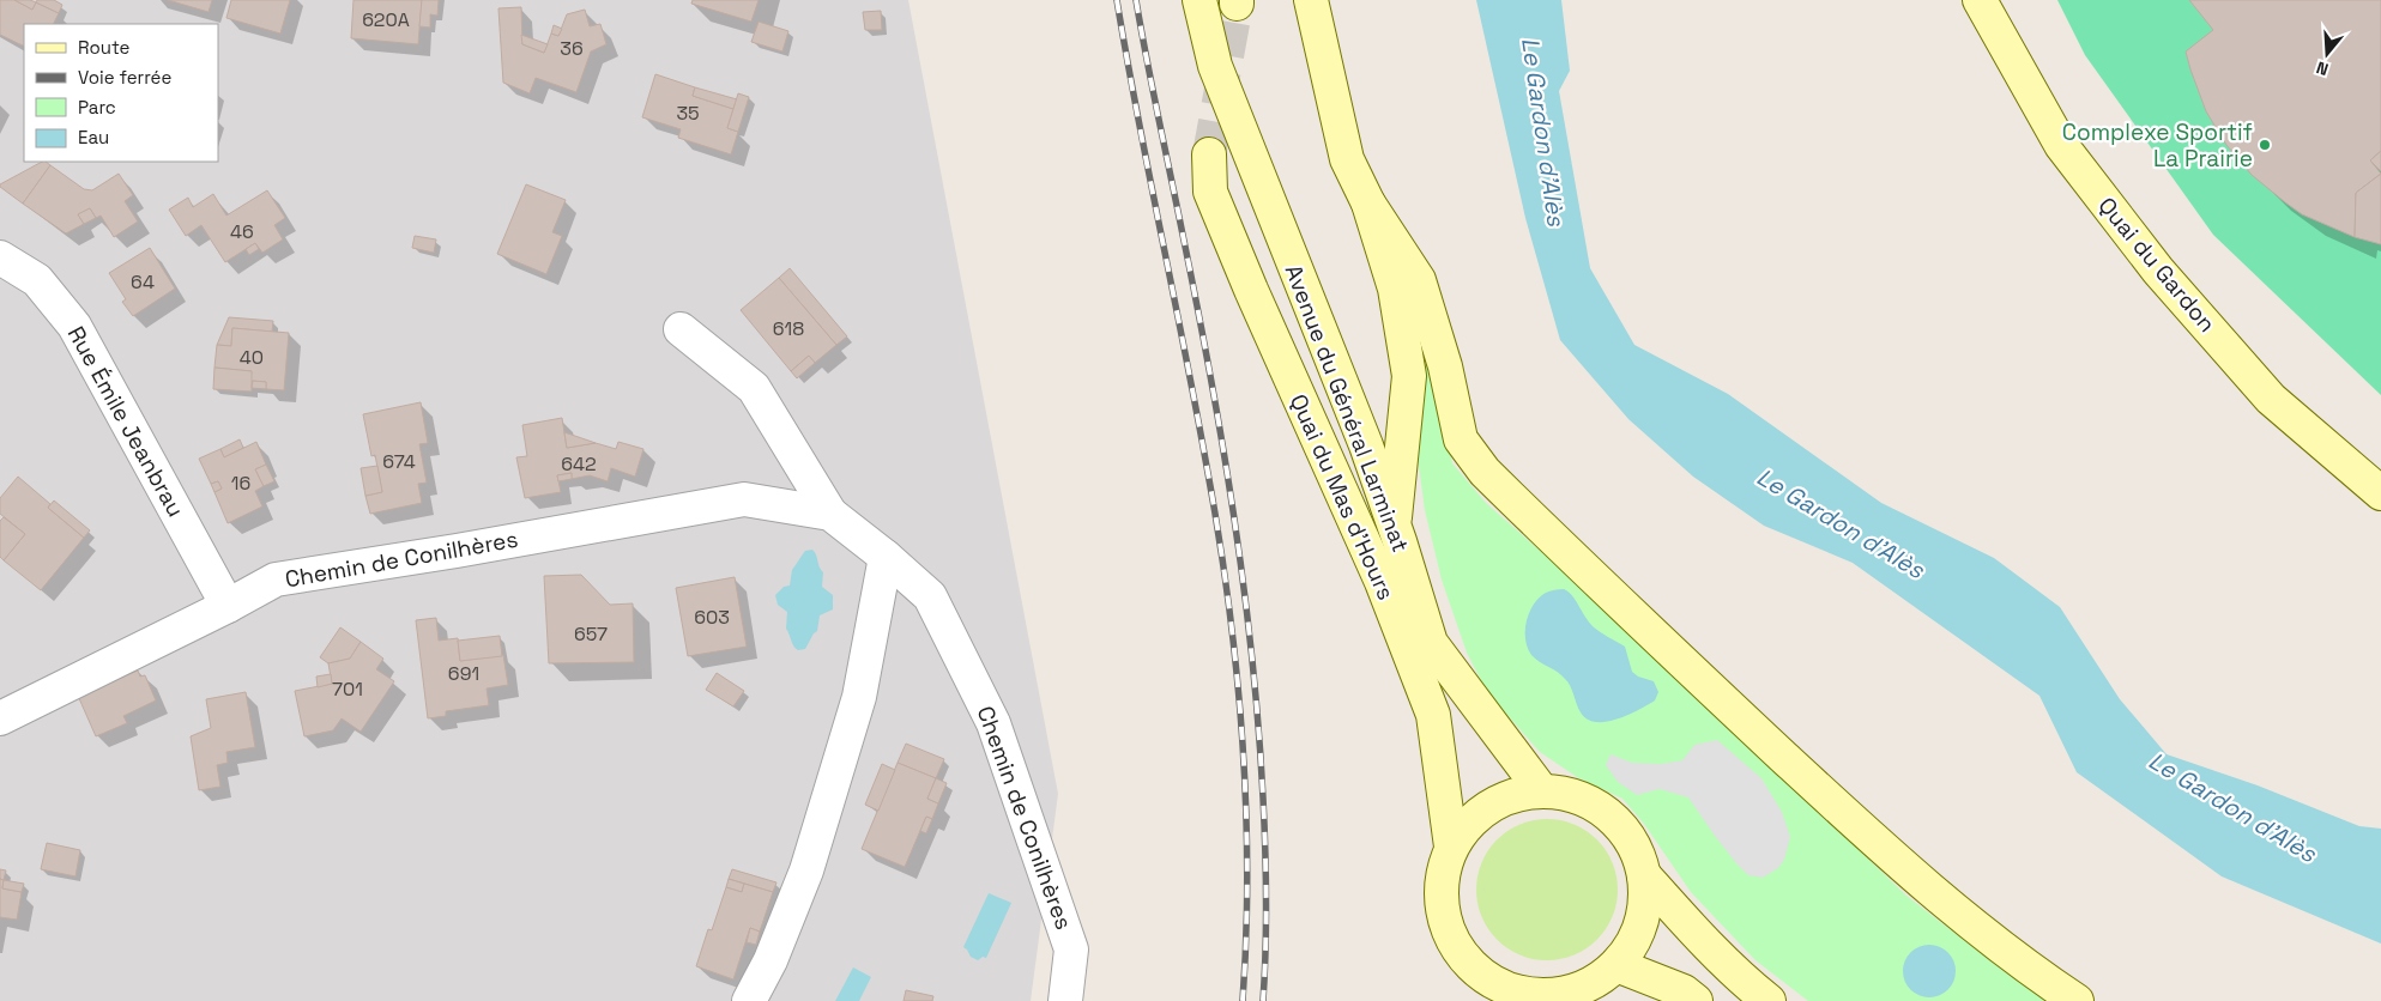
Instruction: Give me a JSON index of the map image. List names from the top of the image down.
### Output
{
  "streets": {
    "main road": ["Quai du Gardon", "Avenue du Général Larminat", "Quai du Mas d'Hours"],
    "street": ["Rue Émile Jeanbrau", "Chemin de Conilhères"]
  },
  "crossings": [
    ["Avenue du Général Larminat", "Quai du Mas d'Hours"],
    ["Rue Émile Jeanbrau", "Chemin de Conilhères"]
  ],
  "water": ["Le Gardon d'Alès"],
  "places": ["Complexe Sportif La Prairie"],
  "house_numbers": [
    "620A",
    "36",
    "35",
    "46",
    "64",
    "618",
    "40",
    "674",
    "642",
    "16",
    "603",
    "657",
    "691",
    "701"
  ],
  "legend": [
    "Route",
    "Voie ferrée",
    "Parc",
    "Eau"
  ],
  "north": "bottom"
}
